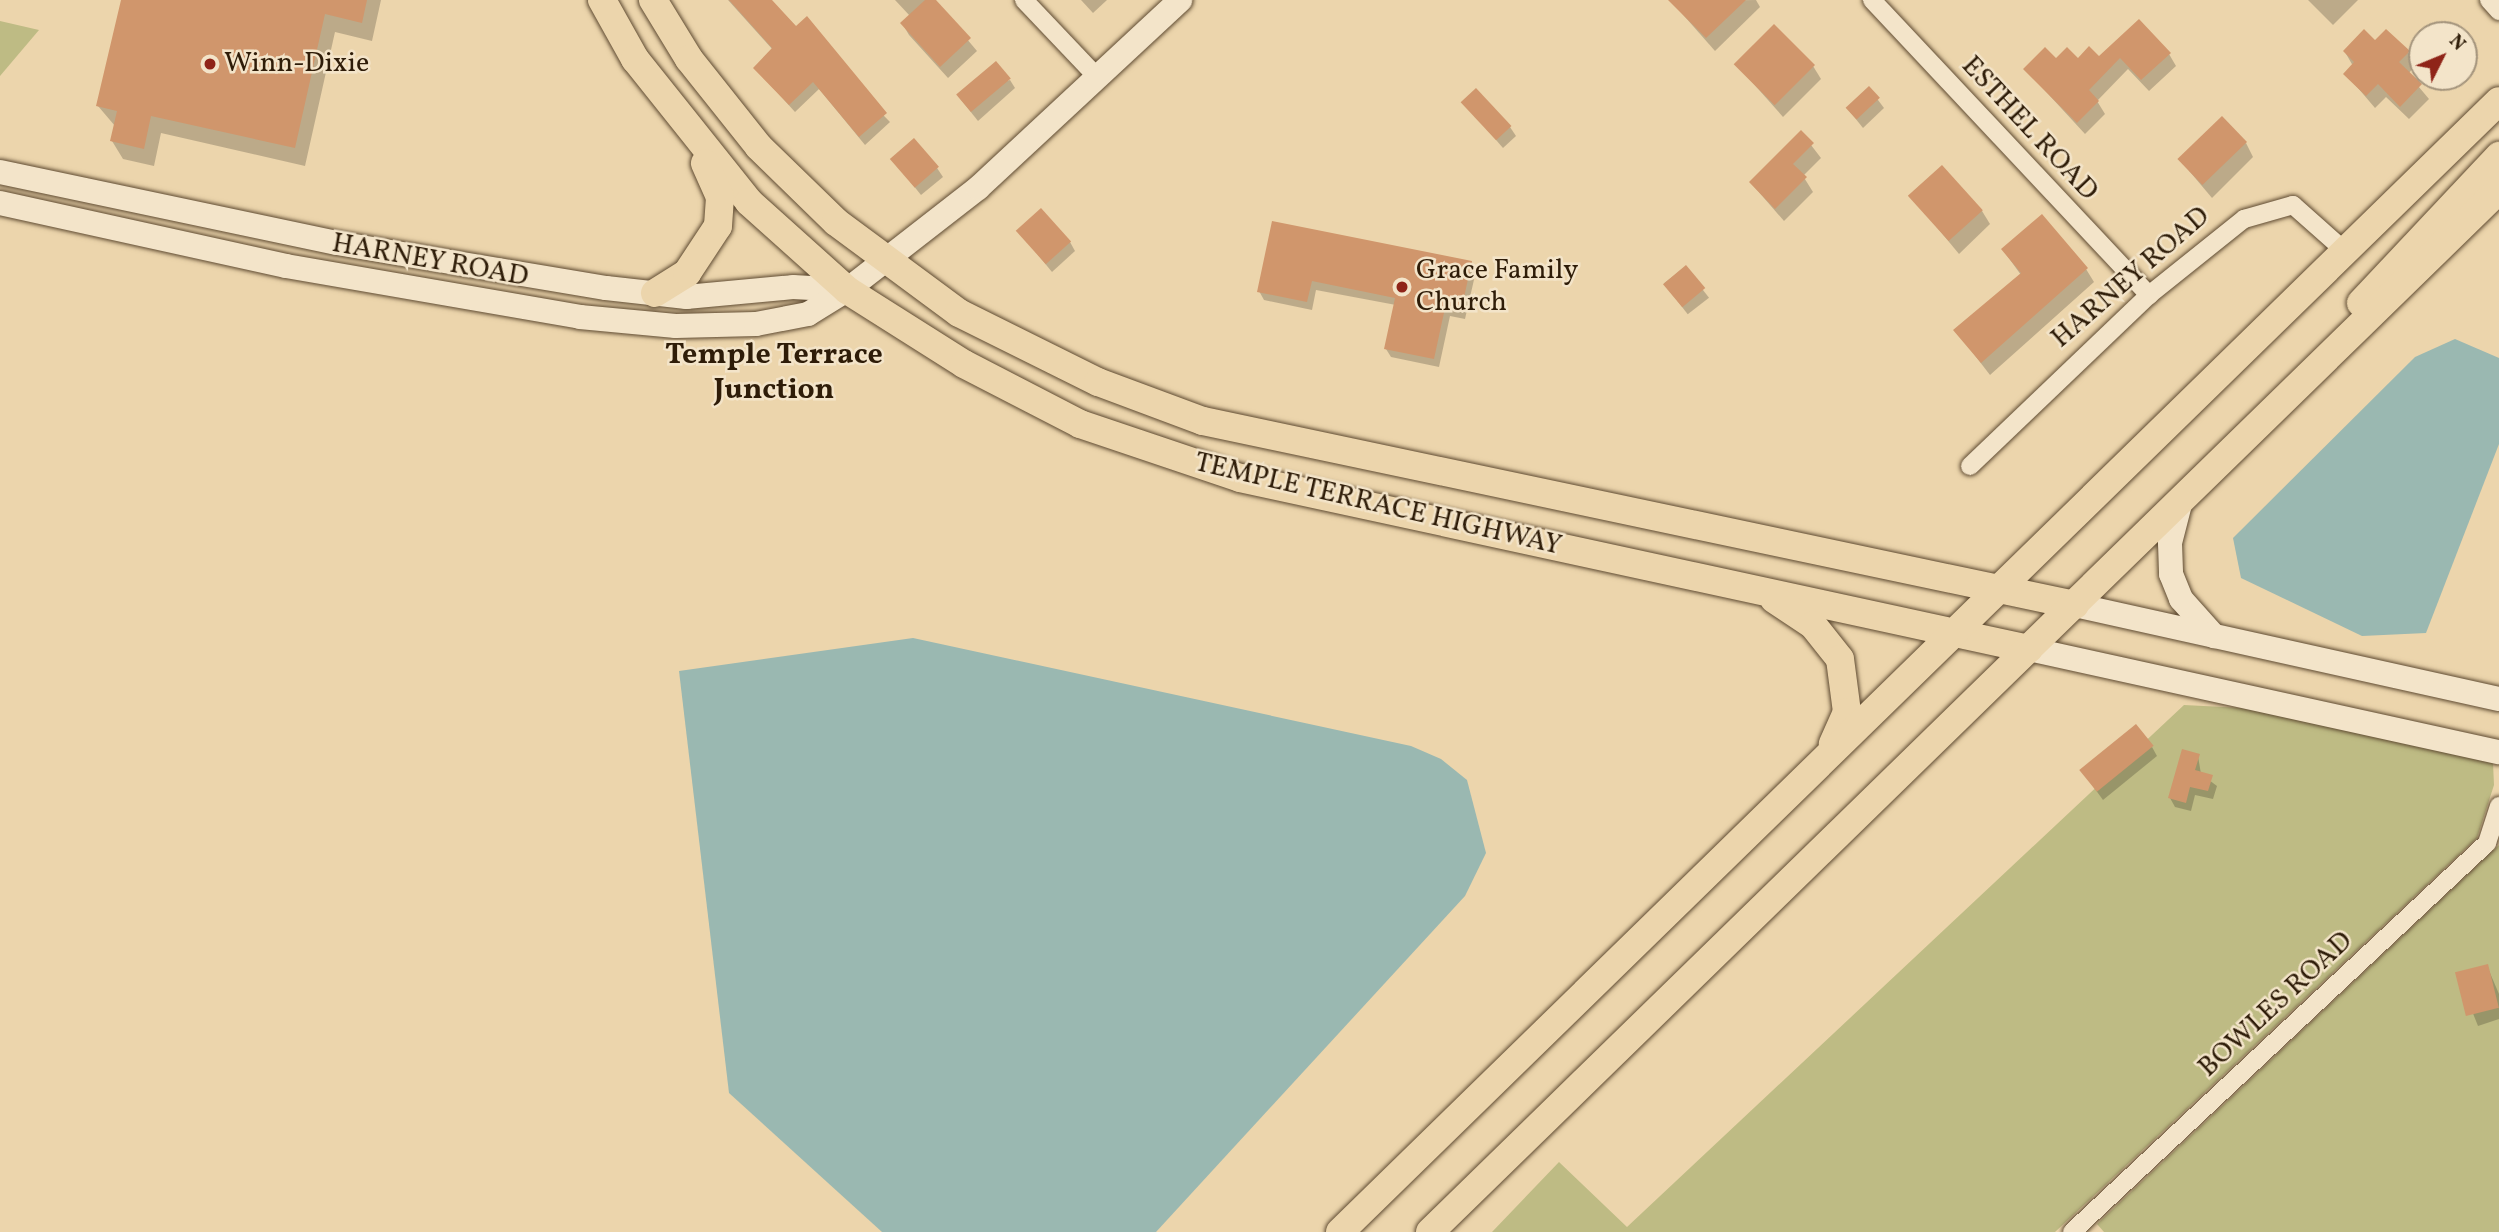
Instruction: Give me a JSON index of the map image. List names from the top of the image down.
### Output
{
  "streets": {
    "main road": ["TEMPLE TERRACE HIGHWAY"],
    "street": ["ESTHEL ROAD", "HARNEY ROAD", "BOWLES ROAD"]
  },
  "crossings": [
    ["ESTHEL ROAD", "HARNEY ROAD"],
    ["HARNEY ROAD", "TEMPLE TERRACE HIGHWAY"]
  ],
  "districts": ["Temple Terrace Junction"],
  "places": ["Winn-Dixie", "Grace Family Church"],
  "north": "top right"
}
